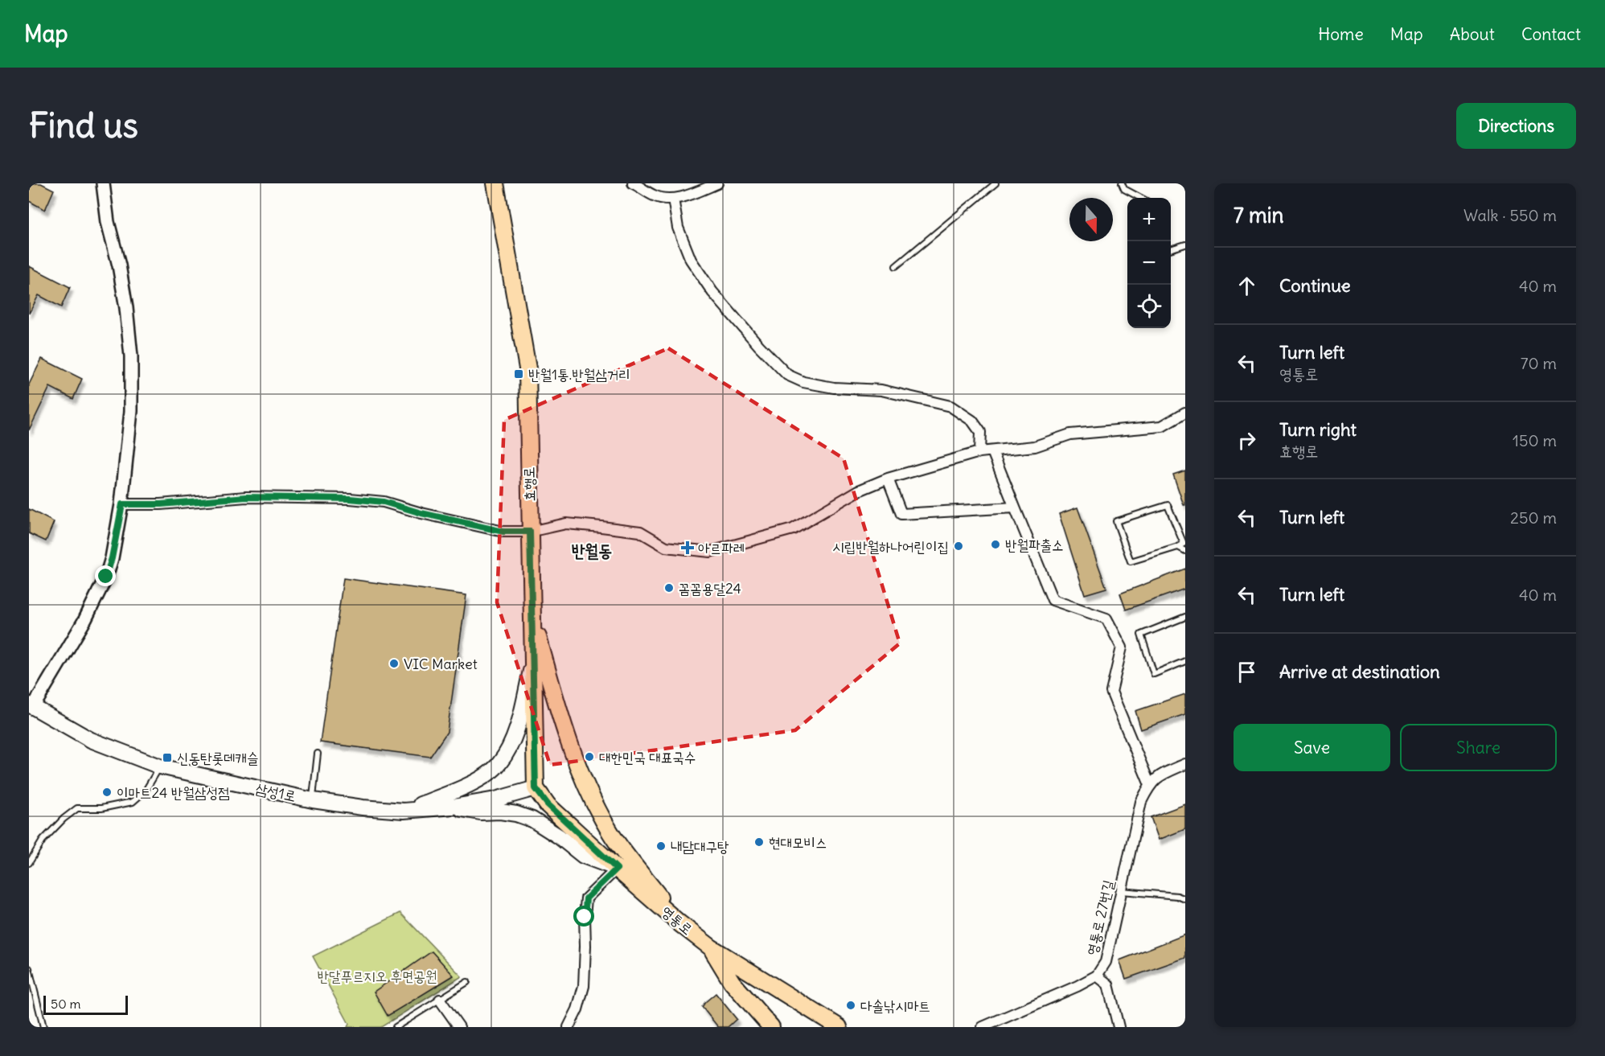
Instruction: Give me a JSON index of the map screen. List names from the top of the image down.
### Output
{
  "streets": {
    "main road": ["효행로", "삼성1로", "영통로"],
    "street": ["영통로 27번길"]
  },
  "crossings": [
    ["효행로", "삼성1로"],
    ["효행로", "영통로"],
    ["삼성1로", "영통로"]
  ],
  "districts": ["반월동"],
  "parks": ["반달푸르지오 후면공원"],
  "places": {
    "transit": ["반월1통.반월삼거리", "신동탄롯데캐슬"],
    "other": [
      "반월파출소",
      "시립반월하나어린이집",
      "꼼꼼용달24",
      "VIC Market",
      "대한민국 대표국수",
      "이마트24 반월삼성점",
      "현대모비스",
      "내담대구탕",
      "다솔낚시마트"
    ],
    "health": ["아르파레"]
  },
  "scale_bar": "50 m",
  "north": "bottom",
  "page": {
    "header": "Map",
    "nav": [
      "Home",
      "Map",
      "About",
      "Contact"
    ],
    "buttons": [
      "Directions",
      ["Save", "Share"]
    ],
    "title": "Find us",
    "heading": ["7 min", "Walk · 550 m"],
    "map_buttons": ["+", "−"],
    "list": [
      ["Continue", "40 m"],
      ["Turn left", "영통로", "70 m"],
      ["Turn right", "효행로", "150 m"],
      ["Turn left", "250 m"],
      ["Turn left", "40 m"],
      "Arrive at destination"
    ],
    "scale": "50 m"
  }
}
